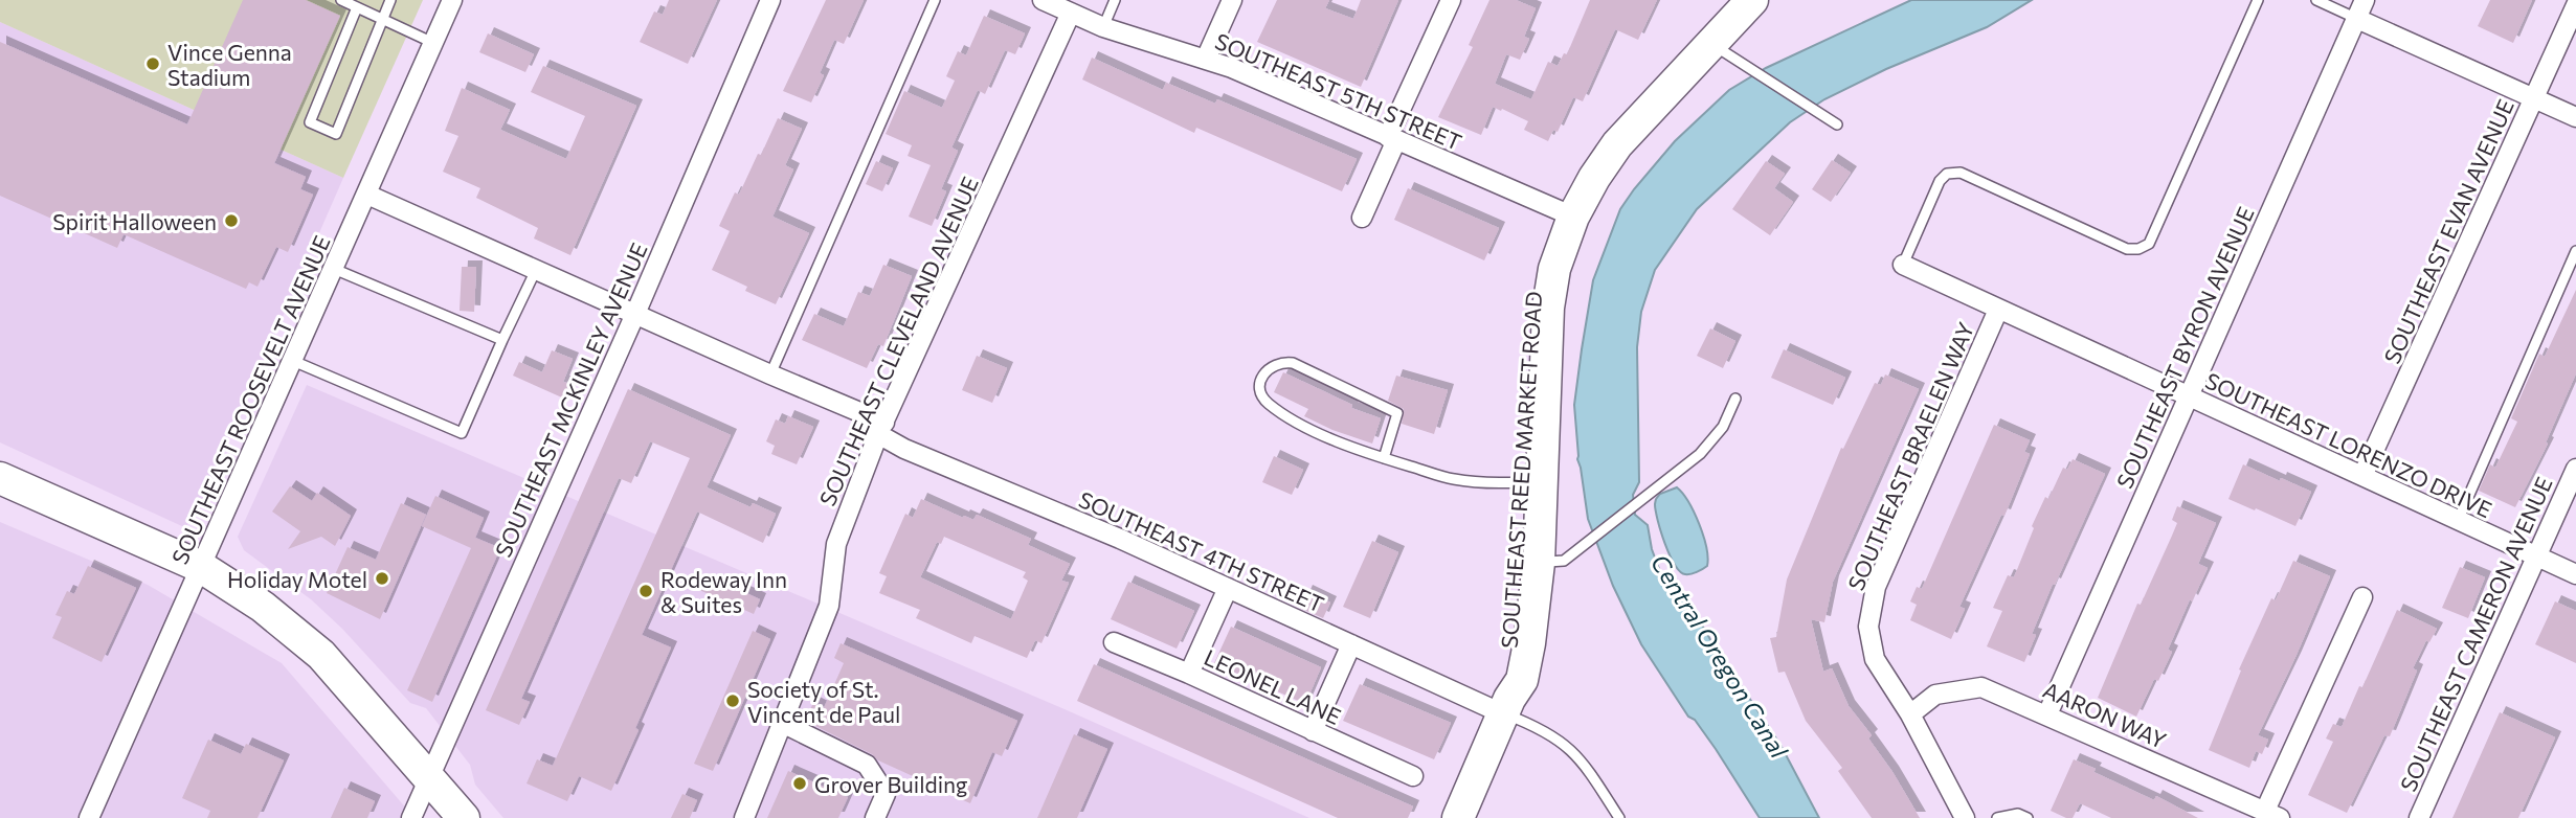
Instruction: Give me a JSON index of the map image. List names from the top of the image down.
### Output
{
  "streets": {
    "main road": ["SOUTHEAST REED MARKET ROAD"],
    "street": [
      "SOUTHEAST 5TH STREET",
      "SOUTHEAST EVAN AVENUE",
      "SOUTHEAST CLEVELAND AVENUE",
      "SOUTHEAST BYRON AVENUE",
      "SOUTHEAST ROOSEVELT AVENUE",
      "SOUTHEAST MCKINLEY AVENUE",
      "SOUTHEAST LORENZO DRIVE",
      "SOUTHEAST BRAELEN WAY",
      "SOUTHEAST 4TH STREET",
      "SOUTHEAST CAMERON AVENUE",
      "LEONEL LANE",
      "AARON WAY"
    ]
  },
  "crossings": [
    ["SOUTHEAST 5TH STREET", "SOUTHEAST CLEVELAND AVENUE"],
    ["SOUTHEAST 5TH STREET", "SOUTHEAST REED MARKET ROAD"],
    ["SOUTHEAST EVAN AVENUE", "SOUTHEAST LORENZO DRIVE"],
    ["SOUTHEAST CLEVELAND AVENUE", "SOUTHEAST 4TH STREET"],
    ["SOUTHEAST BYRON AVENUE", "SOUTHEAST LORENZO DRIVE"],
    ["SOUTHEAST BYRON AVENUE", "AARON WAY"],
    ["SOUTHEAST ROOSEVELT AVENUE", "SOUTHEAST 4TH STREET"],
    ["SOUTHEAST MCKINLEY AVENUE", "SOUTHEAST 4TH STREET"],
    ["SOUTHEAST LORENZO DRIVE", "SOUTHEAST BRAELEN WAY"],
    ["SOUTHEAST LORENZO DRIVE", "SOUTHEAST CAMERON AVENUE"],
    ["SOUTHEAST BRAELEN WAY", "AARON WAY"],
    ["SOUTHEAST REED MARKET ROAD", "SOUTHEAST 4TH STREET"]
  ],
  "water": ["Central Oregon Canal"],
  "places": [
    "Vince Genna Stadium",
    "Spirit Halloween",
    "Holiday Motel",
    "Rodeway Inn & Suites",
    "Society of St. Vincent de Paul",
    "Grover Building"
  ]
}
